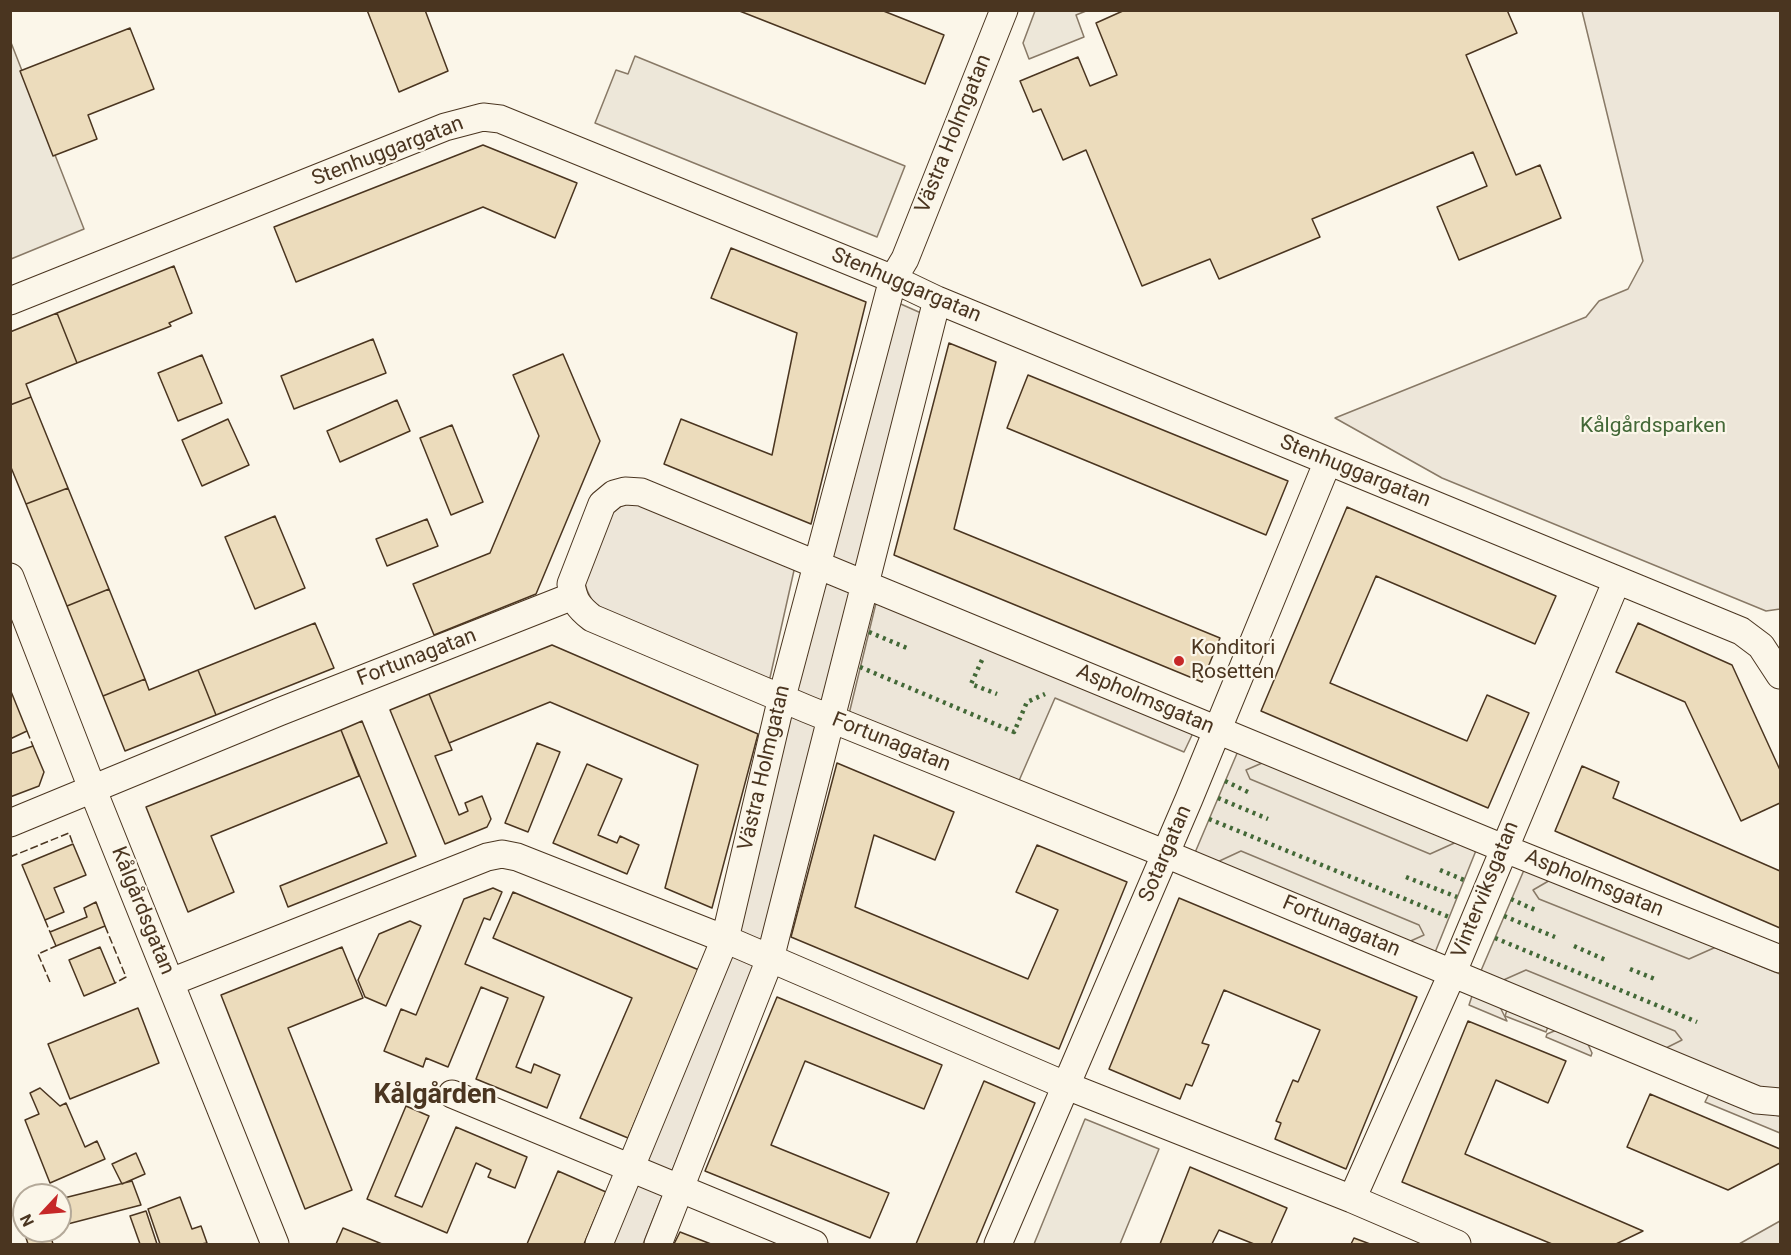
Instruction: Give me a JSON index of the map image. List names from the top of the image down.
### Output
{
  "streets": {
    "street": [
      "Västra Holmgatan",
      "Stenhuggargatan",
      "Fortunagatan",
      "Aspholmsgatan",
      "Sotargatan",
      "Vinterviksgatan",
      "Kålgårdsgatan"
    ]
  },
  "crossings": [
    ["Västra Holmgatan", "Stenhuggargatan"],
    ["Västra Holmgatan", "Fortunagatan"],
    ["Västra Holmgatan", "Aspholmsgatan"],
    ["Stenhuggargatan", "Sotargatan"],
    ["Stenhuggargatan", "Vinterviksgatan"],
    ["Fortunagatan", "Aspholmsgatan"],
    ["Fortunagatan", "Sotargatan"],
    ["Fortunagatan", "Vinterviksgatan"],
    ["Fortunagatan", "Kålgårdsgatan"],
    ["Aspholmsgatan", "Sotargatan"],
    ["Aspholmsgatan", "Vinterviksgatan"]
  ],
  "districts": ["Kålgården"],
  "parks": ["Kålgårdsparken"],
  "places": ["Konditori Rosetten"],
  "north": "bottom left"
}
